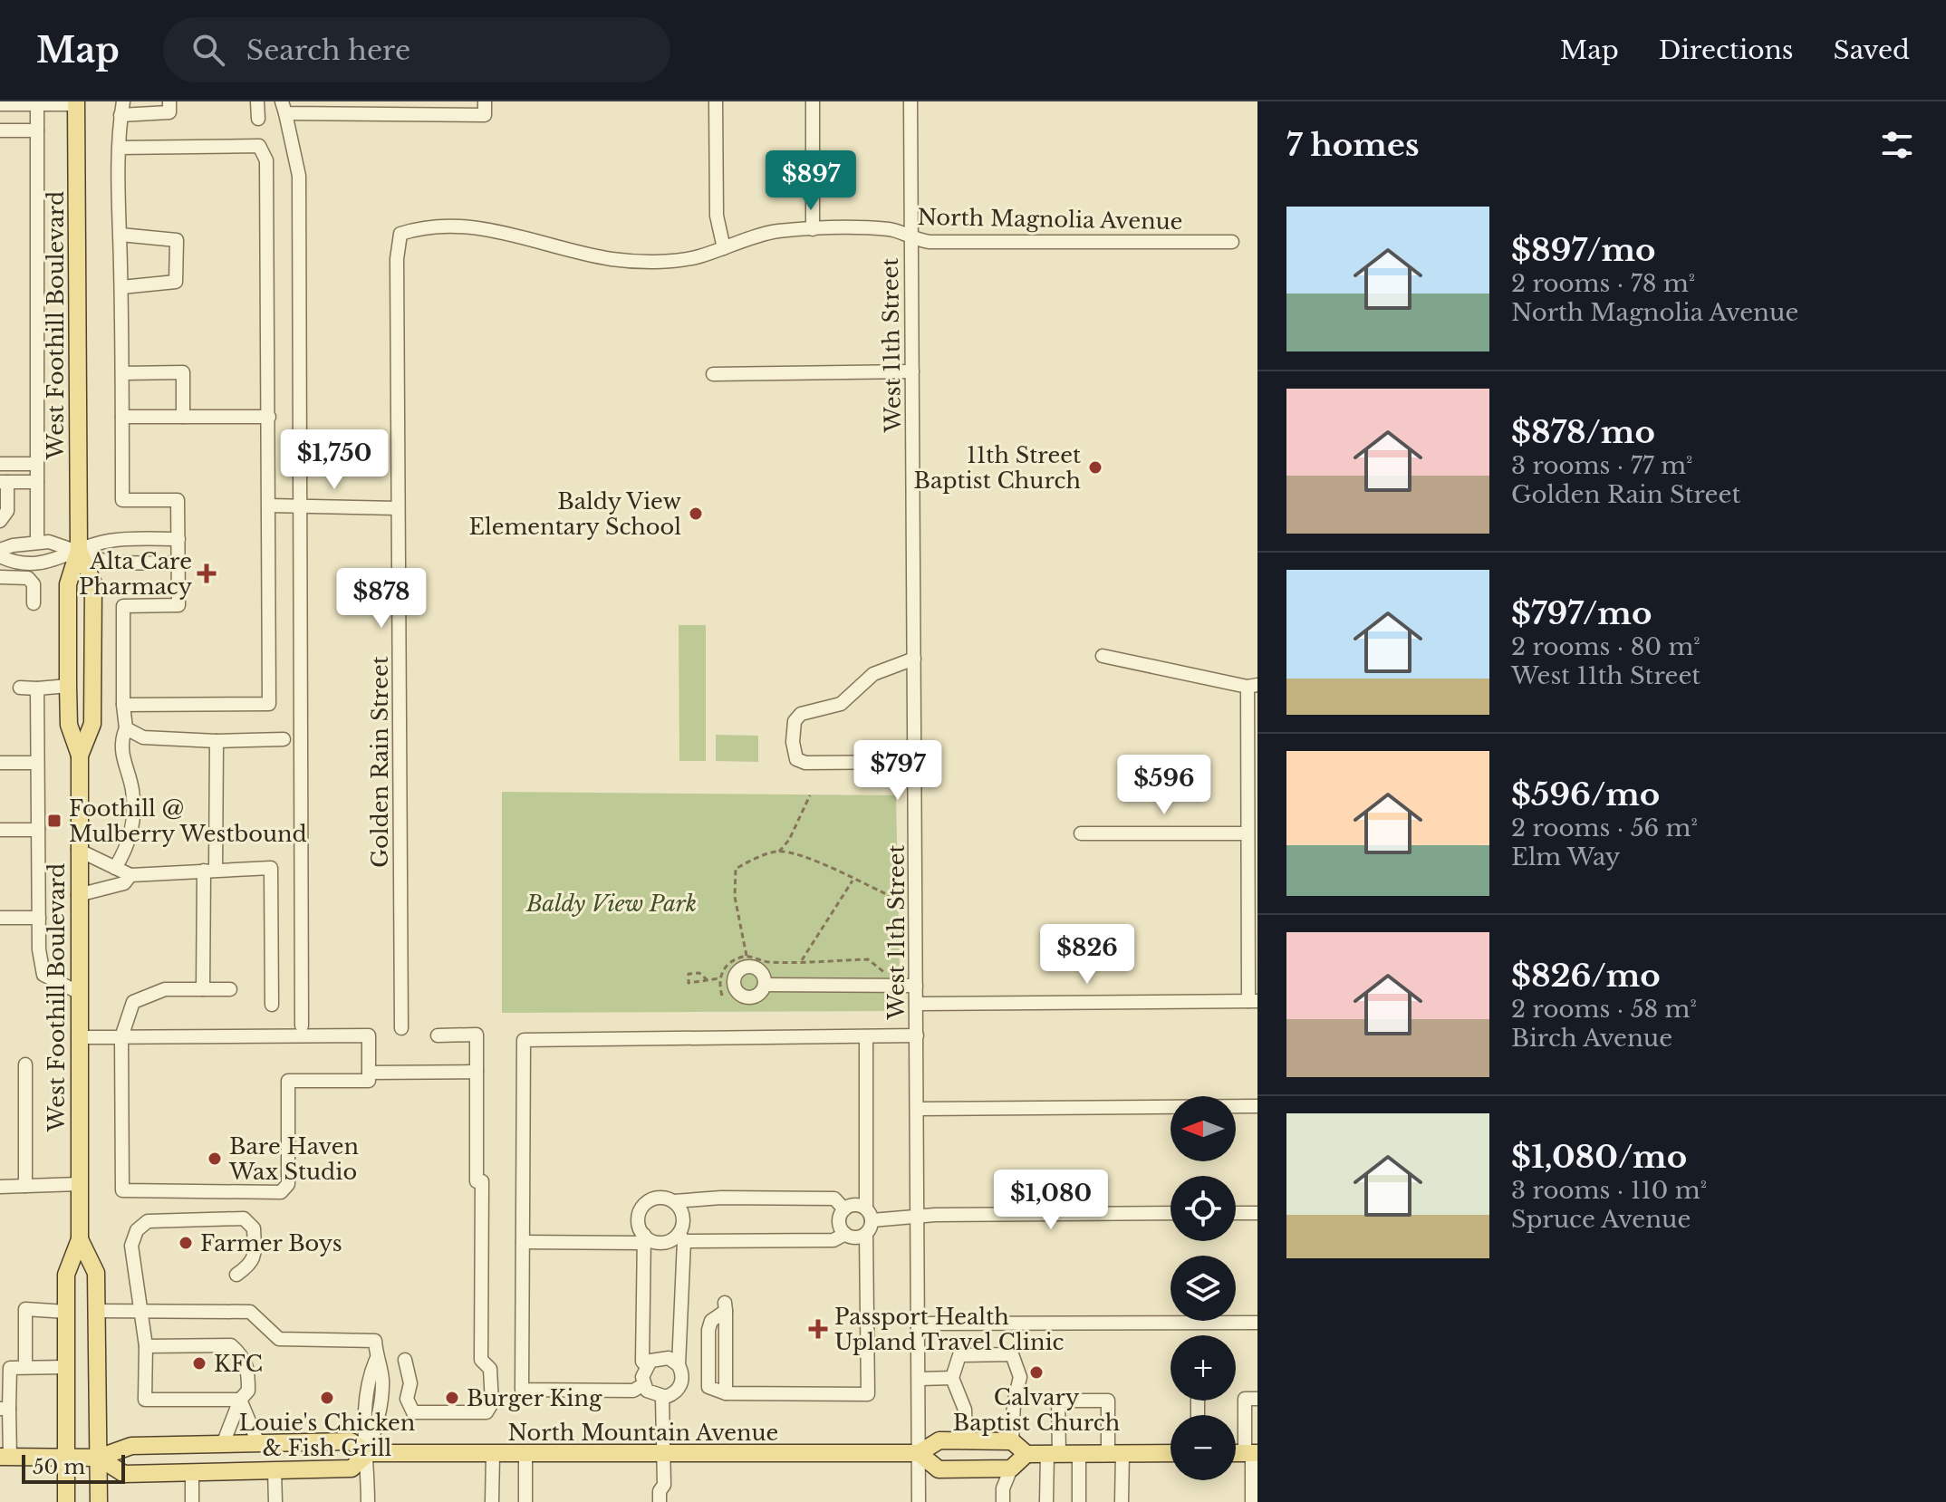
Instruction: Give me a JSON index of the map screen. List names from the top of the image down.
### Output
{
  "streets": {
    "main road": ["West Foothill Boulevard", "North Mountain Avenue"],
    "street": ["North Magnolia Avenue", "West 11th Street", "Golden Rain Street"]
  },
  "crossings": [
    ["North Magnolia Avenue", "West 11th Street"],
    ["North Magnolia Avenue", "Golden Rain Street"],
    ["West Foothill Boulevard", "North Mountain Avenue"],
    ["West 11th Street", "North Mountain Avenue"]
  ],
  "parks": ["Baldy View Park"],
  "places": {
    "other": [
      "11th Street Baptist Church",
      "Baldy View Elementary School",
      "Bare Haven Wax Studio",
      "Farmer Boys",
      "KFC",
      "Calvary Baptist Church",
      "Louie's Chicken & Fish Grill",
      "Burger King"
    ],
    "health": ["Alta Care Pharmacy", "Passport Health Upland Travel Clinic"],
    "transit": ["Foothill @ Mulberry Westbound"]
  },
  "scale_bar": "50 m",
  "north": "left",
  "page": {
    "header": "Map",
    "search": "Search here",
    "nav": ["Map", "Directions", "Saved"],
    "heading": "7 homes",
    "price": [
      "$897",
      "$1,750",
      "$878",
      "$797",
      "$596",
      "$826",
      "$1,080"
    ],
    "list": [
      {
        "name": "$897/mo",
        "note": "2 rooms · 78 m² · North Magnolia Avenue"
      },
      {
        "name": "$878/mo",
        "note": "3 rooms · 77 m² · Golden Rain Street"
      },
      {
        "name": "$797/mo",
        "note": "2 rooms · 80 m² · West 11th Street"
      },
      {
        "name": "$596/mo",
        "note": "2 rooms · 56 m² · Elm Way"
      },
      {
        "name": "$826/mo",
        "note": "2 rooms · 58 m² · Birch Avenue"
      },
      {
        "name": "$1,080/mo",
        "note": "3 rooms · 110 m² · Spruce Avenue"
      }
    ],
    "map_buttons": ["+", "−"],
    "scale": "50 m"
  }
}
